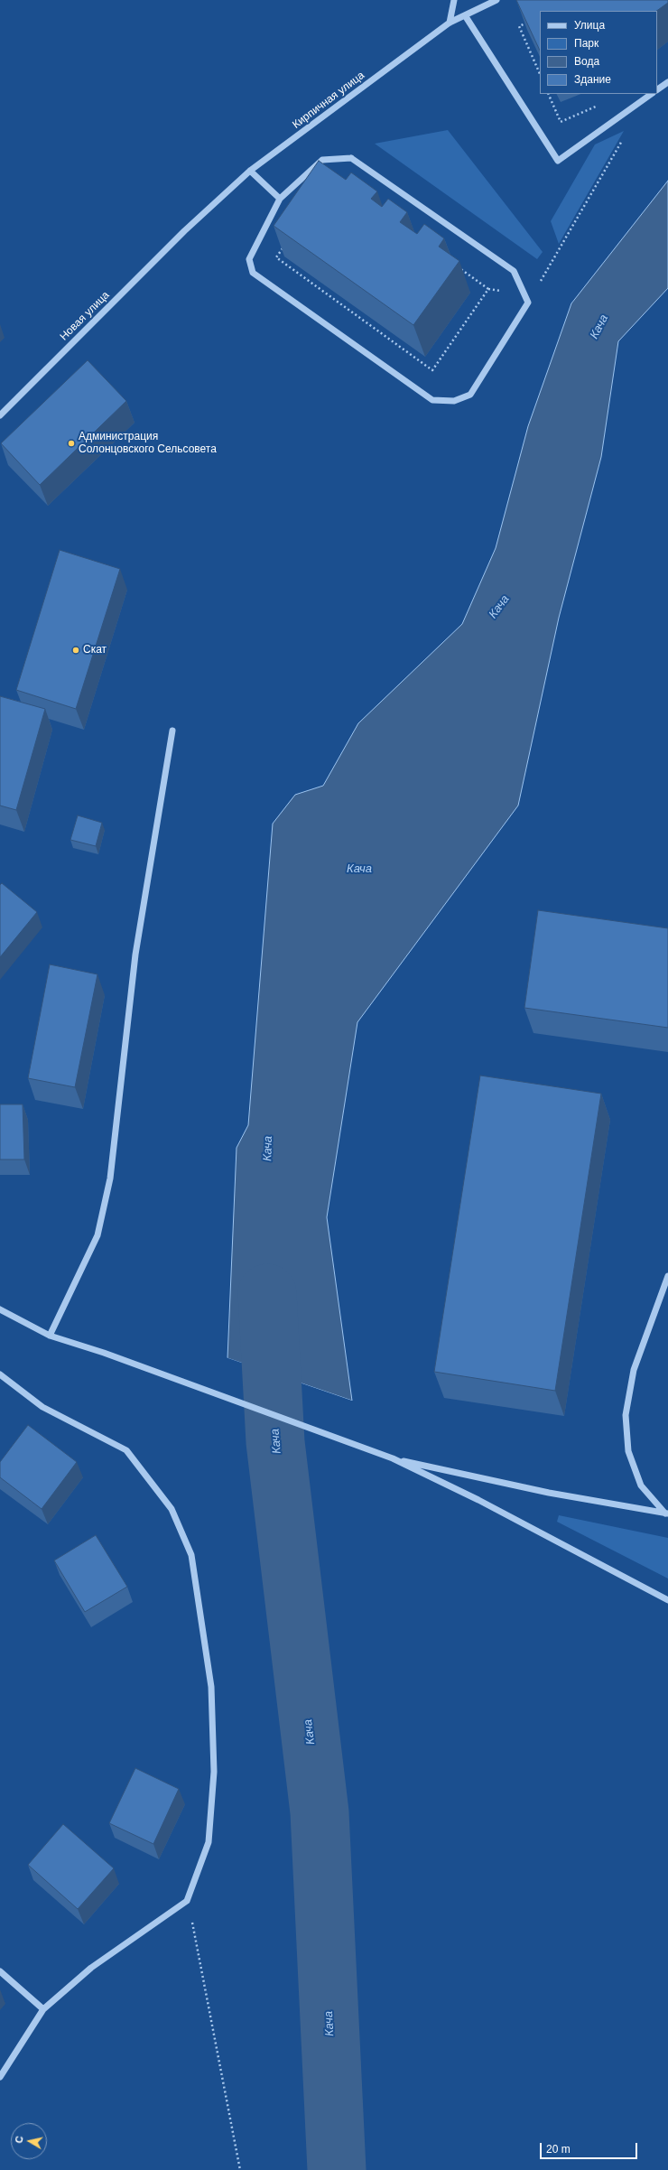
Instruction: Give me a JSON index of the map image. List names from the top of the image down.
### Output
{
  "streets": {
    "street": ["Кирпичная улица", "Новая улица"]
  },
  "crossings": [
    ["Кирпичная улица", "Новая улица"]
  ],
  "water": ["Кача"],
  "places": ["Администрация Солонцовского Сельсовета", "Скат"],
  "legend": [
    "Улица",
    "Парк",
    "Вода",
    "Здание"
  ],
  "scale_bar": "20 m",
  "north": "left"
}
